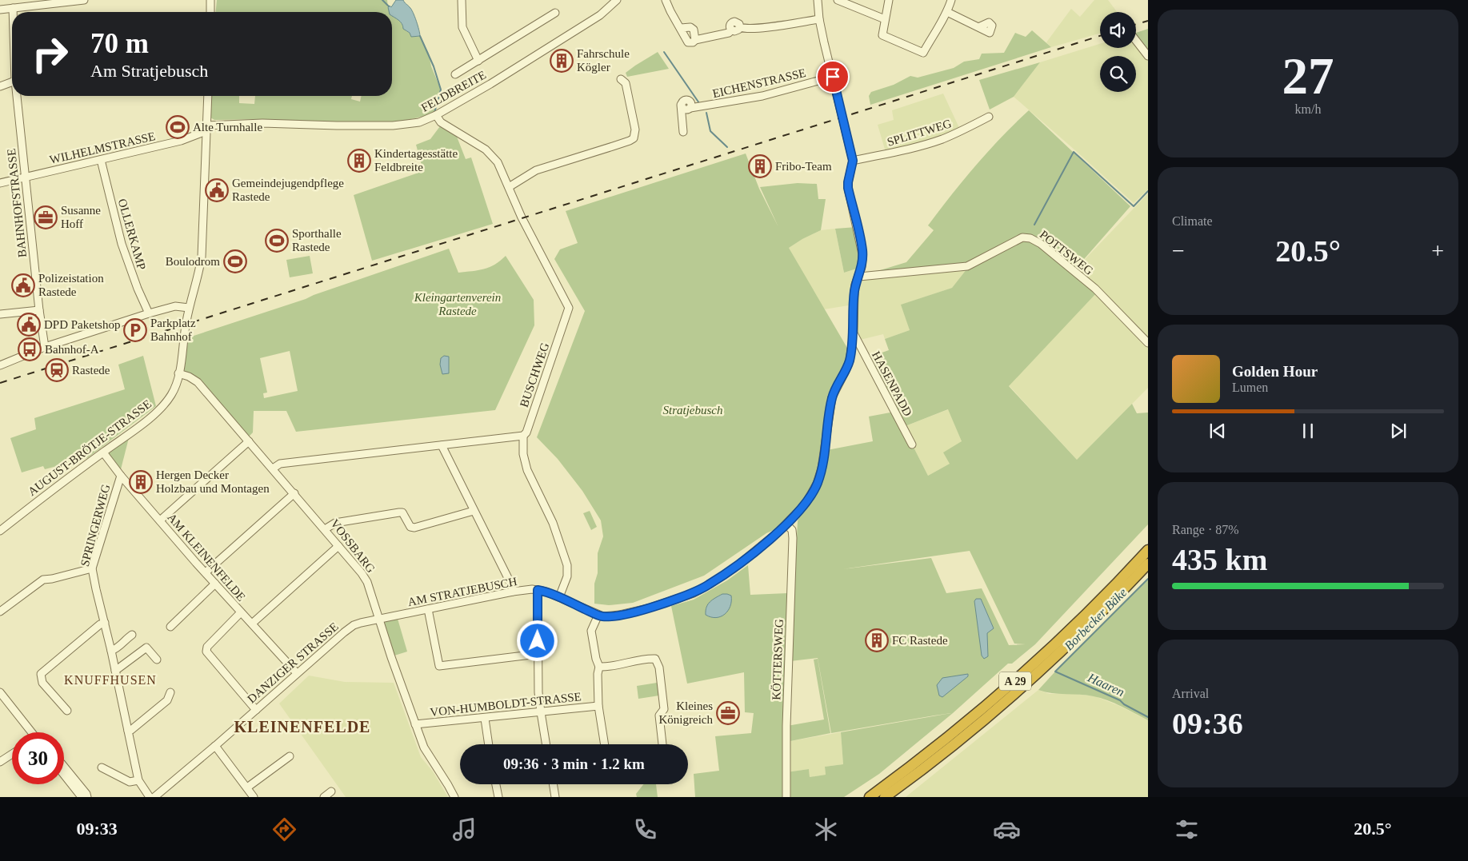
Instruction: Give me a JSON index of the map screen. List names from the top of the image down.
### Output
{
  "streets": {
    "highway": ["A 29"],
    "street": [
      "EICHENSTRASSE",
      "FELDBREITE",
      "SPLITTWEG",
      "WILHELMSTRASSE",
      "BAHNHOFSTRASSE",
      "OLLERKAMP",
      "POTTSWEG",
      "BUSCHWEG",
      "HASENPADD",
      "AUGUST-BRÖTJE-STRASSE",
      "SPRINGERWEG",
      "VOSSBARG",
      "AM KLEINENFELDE",
      "AM STRATJEBUSCH",
      "KÖTTERSWEG",
      "DANZIGER STRASSE",
      "VON-HUMBOLDT-STRASSE"
    ]
  },
  "crossings": [
    ["EICHENSTRASSE", "AM STRATJEBUSCH"],
    ["FELDBREITE", "WILHELMSTRASSE"],
    ["FELDBREITE", "BUSCHWEG"],
    ["FELDBREITE", "AUGUST-BRÖTJE-STRASSE"],
    ["SPLITTWEG", "AM STRATJEBUSCH"],
    ["WILHELMSTRASSE", "BAHNHOFSTRASSE"],
    ["WILHELMSTRASSE", "OLLERKAMP"],
    ["WILHELMSTRASSE", "AUGUST-BRÖTJE-STRASSE"],
    ["POTTSWEG", "AM STRATJEBUSCH"],
    ["HASENPADD", "AM STRATJEBUSCH"],
    ["AUGUST-BRÖTJE-STRASSE", "VOSSBARG"],
    ["AUGUST-BRÖTJE-STRASSE", "AM KLEINENFELDE"],
    ["SPRINGERWEG", "AM KLEINENFELDE"],
    ["VOSSBARG", "AM STRATJEBUSCH"],
    ["VOSSBARG", "DANZIGER STRASSE"],
    ["VOSSBARG", "VON-HUMBOLDT-STRASSE"],
    ["AM KLEINENFELDE", "DANZIGER STRASSE"],
    ["AM STRATJEBUSCH", "KÖTTERSWEG"],
    ["AM STRATJEBUSCH", "DANZIGER STRASSE"]
  ],
  "districts": ["KNUFFHUSEN", "KLEINENFELDE"],
  "water": ["Borbecker Bäke", "Haaren"],
  "parks": ["Kleingartenverein Rastede", "Stratjebusch"],
  "places": {
    "building": [
      "Fahrschule Kögler",
      "Kindertagesstätte Feldbreite",
      "Fribo-Team",
      "Hergen Decker Holzbau und Montagen",
      "FC Rastede"
    ],
    "sports": ["Alte Turnhalle", "Sporthalle Rastede", "Boulodrom"],
    "public building": ["Gemeindejugendpflege Rastede", "Polizeistation Rastede", "DPD Paketshop"],
    "office": ["Susanne Hoff", "Kleines Königreich"],
    "parking": ["Parkplatz Bahnhof"],
    "bus stop": ["Bahnhof-A"],
    "station": ["Rastede"]
  },
  "page": {
    "tile": [
      ["27", "km/h"],
      "Climate",
      ["Range · 87%", "435 km"],
      ["Arrival", "09:36"]
    ],
    "turn": ["70 m", "Am Stratjebusch"],
    "heat": ["−", "20.5°", "+"],
    "song": ["Golden Hour", "Lumen"],
    "limit": "30",
    "trip": "09:36 · 3 min · 1.2 km",
    "tabs": ["09:33", "20.5°"]
  }
}
